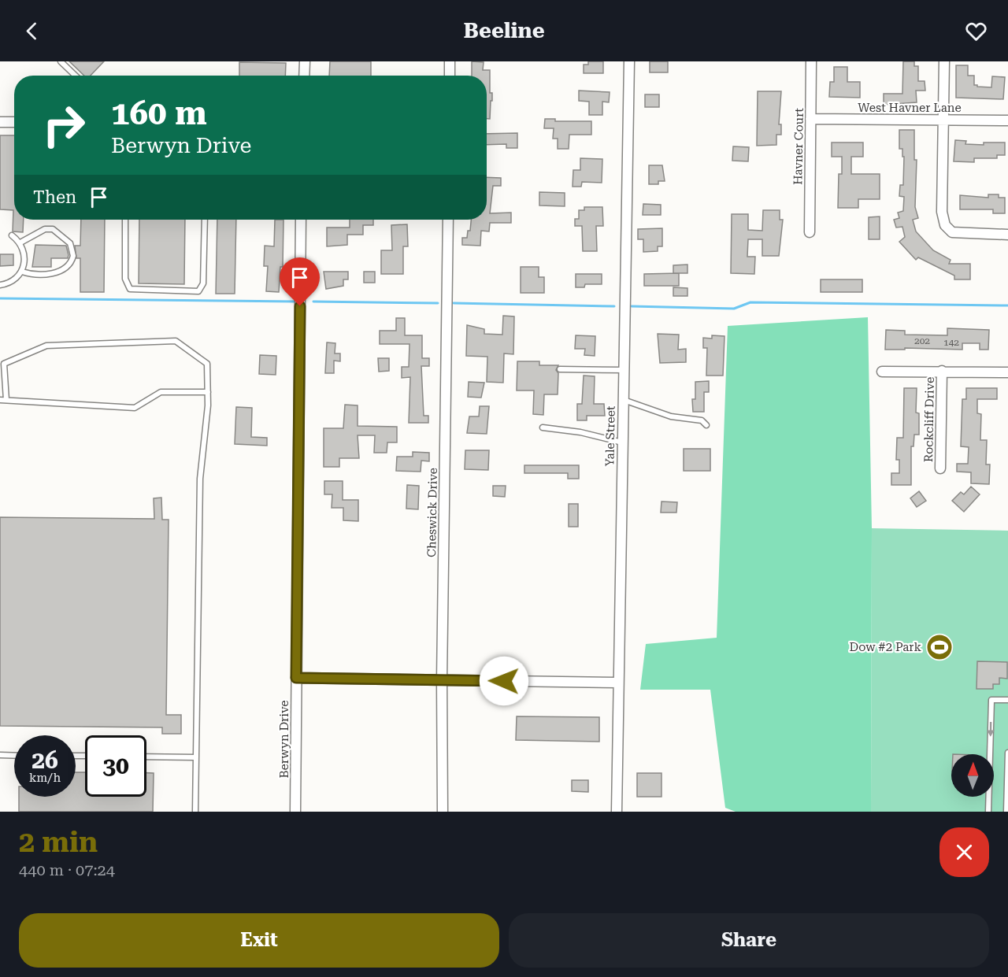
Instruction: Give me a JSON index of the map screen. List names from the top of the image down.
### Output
{
  "streets": {
    "street": [
      "West Havner Lane",
      "Havner Court",
      "Rockcliff Drive",
      "Yale Street",
      "Cheswick Drive",
      "Berwyn Drive"
    ]
  },
  "crossings": [
    ["West Havner Lane", "Havner Court"]
  ],
  "places": {
    "sports": ["Dow #2 Park"]
  },
  "house_numbers": ["202", "142"],
  "north": "top",
  "page": {
    "header": "Beeline",
    "turn": ["160 m", "Berwyn Drive"],
    "then": "Then",
    "speed": "26 km/h",
    "limit": "30",
    "heading": ["2 min", "440 m · 07:24"],
    "buttons": ["Exit", "Share"]
  }
}
